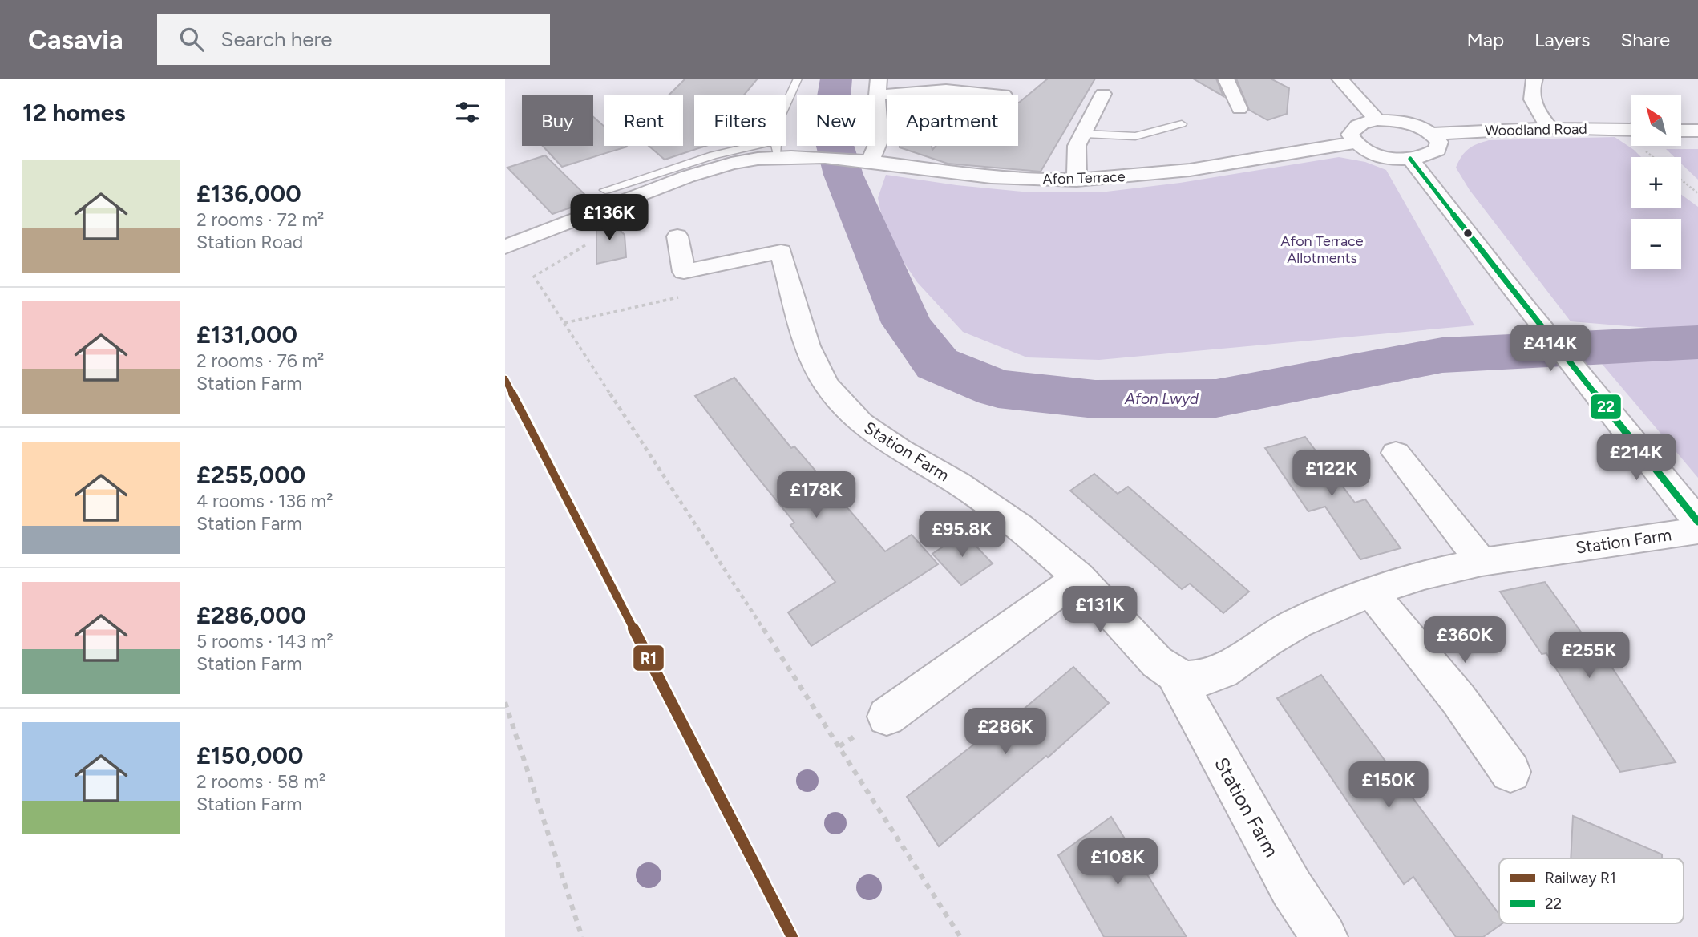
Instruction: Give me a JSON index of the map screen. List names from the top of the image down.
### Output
{
  "streets": {
    "street": ["Woodland Road", "Afon Terrace", "Station Farm"]
  },
  "water": ["Afon Lwyd"],
  "parks": ["Afon Terrace Allotments"],
  "lines": ["transit line 22", "rail line R1"],
  "legend": ["Railway R1", "22"],
  "north": "top left",
  "page": {
    "header": "Casavia",
    "search": "Search here",
    "nav": ["Map", "Layers", "Share"],
    "heading": "12 homes",
    "map_buttons": ["+", "−"],
    "chip": [
      "Buy",
      "Rent",
      "Filters",
      "New",
      "Apartment"
    ],
    "list": [
      {
        "name": "£136,000",
        "note": "2 rooms · 72 m² · Station Road"
      },
      {
        "name": "£131,000",
        "note": "2 rooms · 76 m² · Station Farm"
      },
      {
        "name": "£255,000",
        "note": "4 rooms · 136 m² · Station Farm"
      },
      {
        "name": "£286,000",
        "note": "5 rooms · 143 m² · Station Farm"
      },
      {
        "name": "£150,000",
        "note": "2 rooms · 58 m² · Station Farm"
      }
    ],
    "price": [
      "£136K",
      "£414K",
      "£214K",
      "£122K",
      "£178K",
      "£95.8K",
      "£131K",
      "£360K",
      "£255K",
      "£286K",
      "£150K",
      "£108K"
    ]
  }
}
